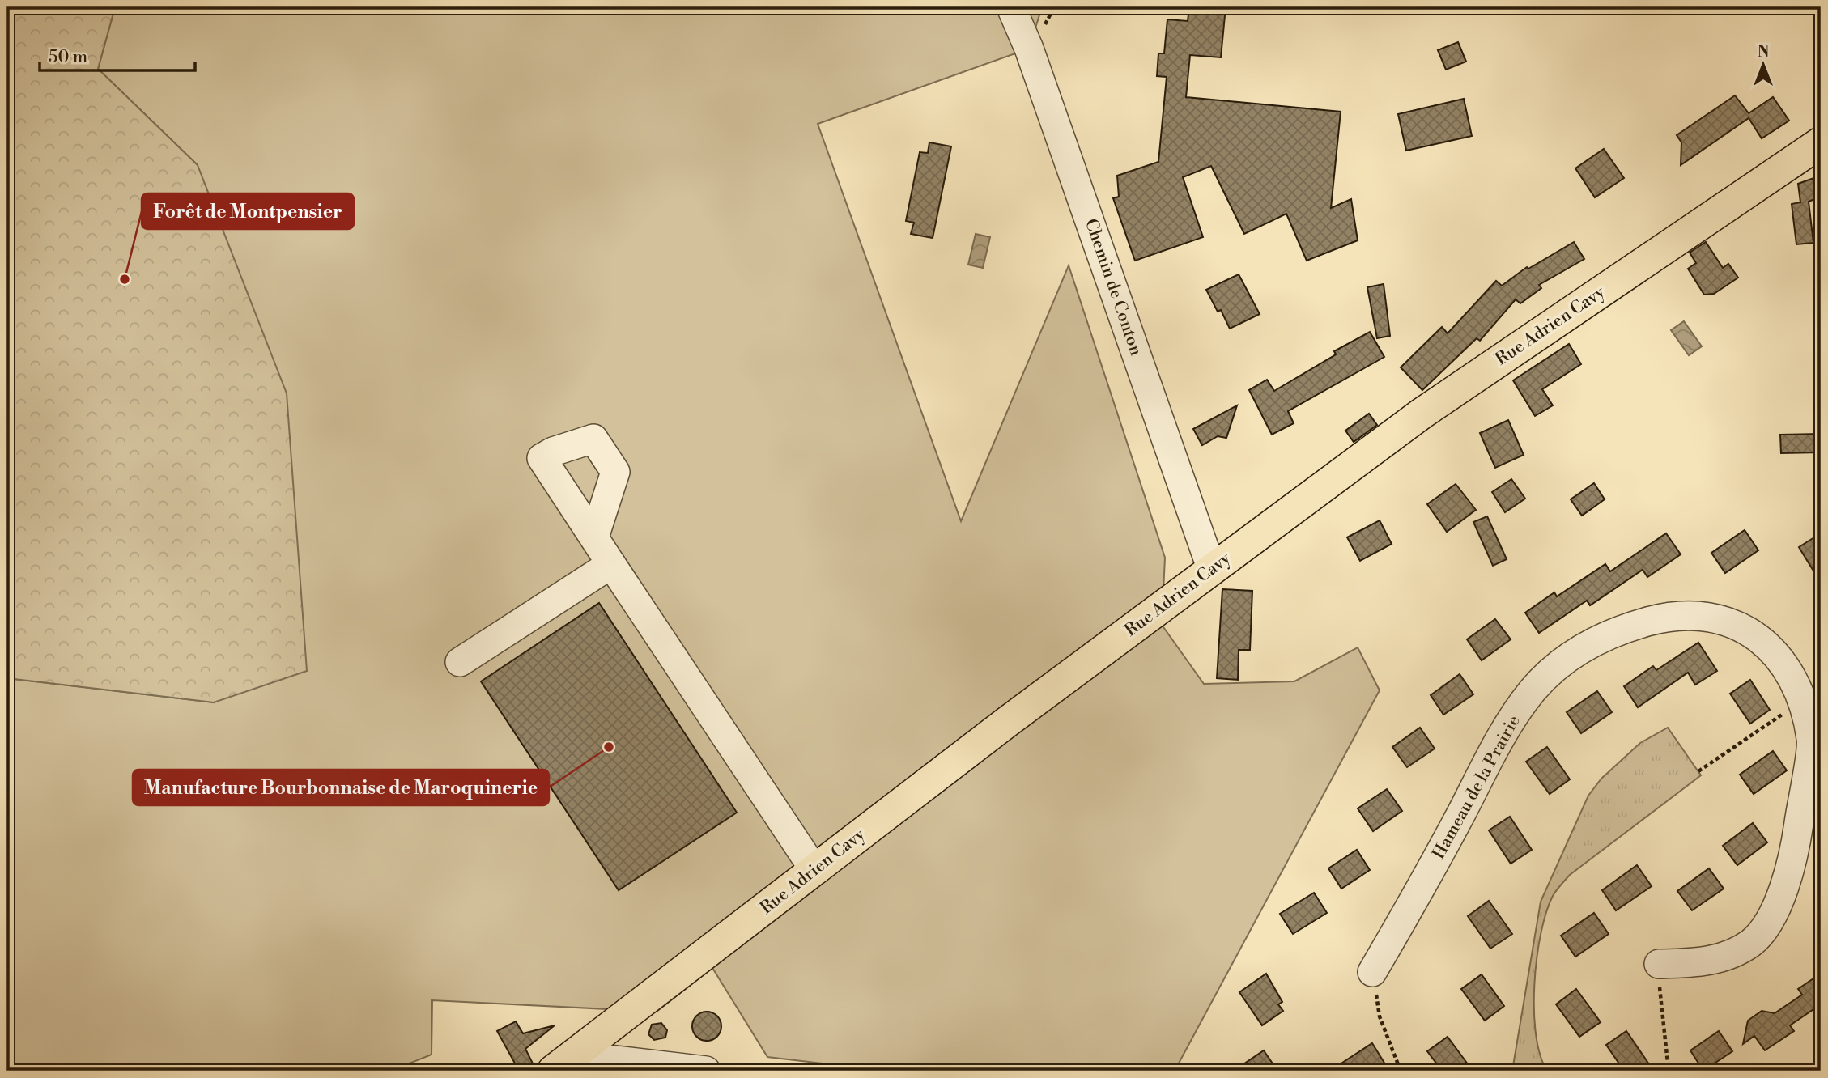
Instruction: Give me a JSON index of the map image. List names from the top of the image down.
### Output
{
  "streets": {
    "main road": ["Rue Adrien Cavy"],
    "street": ["Chemin de Conton", "Hameau de la Prairie"]
  },
  "crossings": [
    ["Chemin de Conton", "Rue Adrien Cavy"]
  ],
  "places": ["Forêt de Montpensier", "Manufacture Bourbonnaise de Maroquinerie"],
  "scale_bar": "50 m",
  "north": "top"
}
